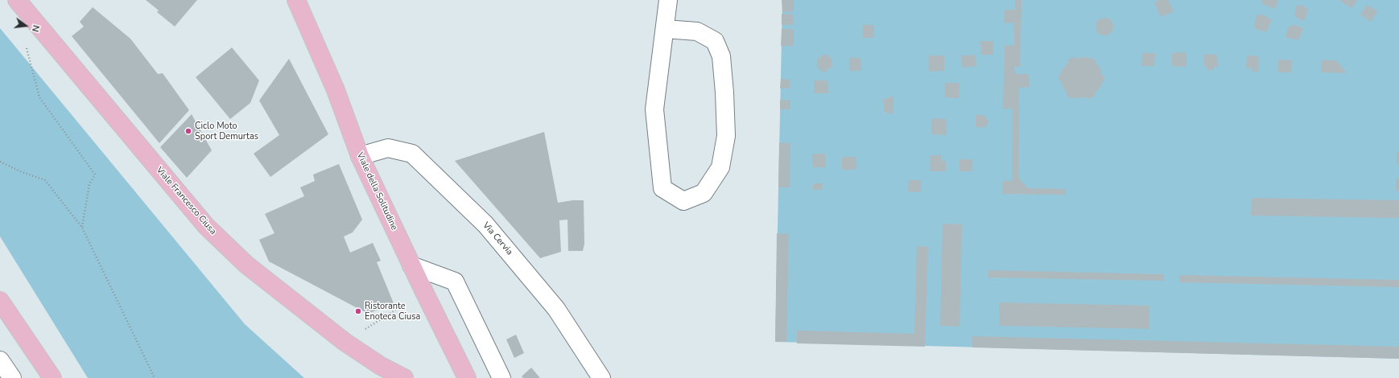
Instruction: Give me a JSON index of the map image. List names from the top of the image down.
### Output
{
  "streets": {
    "main road": ["Viale della Solitudine", "Viale Francesco Ciusa"],
    "street": ["Via Cervia"]
  },
  "crossings": [
    ["Viale della Solitudine", "Via Cervia"]
  ],
  "places": ["Ciclo Moto Sport Demurtas", "Ristorante Enoteca Ciusa"],
  "north": "right"
}
